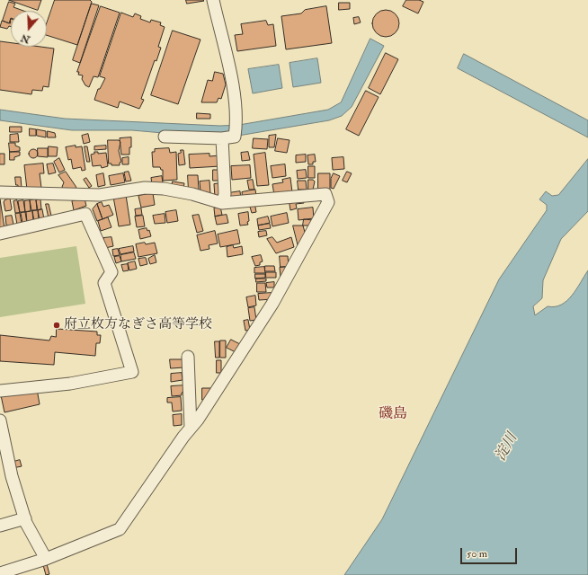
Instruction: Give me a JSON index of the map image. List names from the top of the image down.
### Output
{
  "districts": ["磯島"],
  "water": ["淀川"],
  "places": ["府立枚方なぎさ高等学校"],
  "scale_bar": "50 m",
  "north": "bottom"
}
